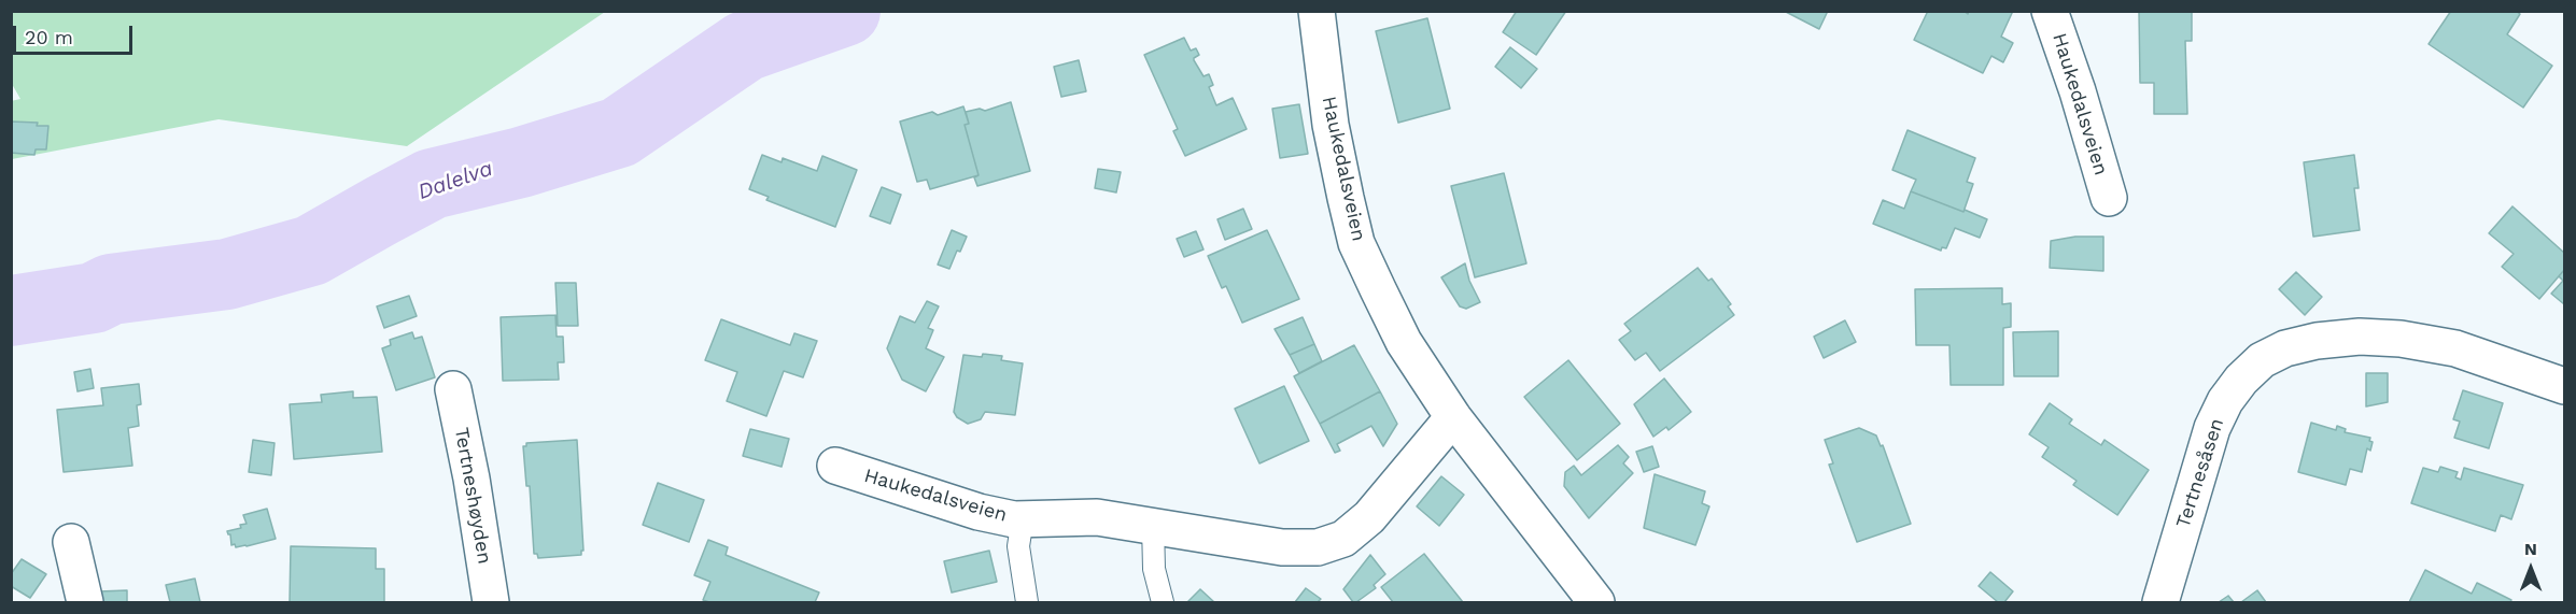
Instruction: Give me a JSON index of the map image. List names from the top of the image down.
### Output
{
  "streets": {
    "street": ["Haukedalsveien", "Tertnesåsen", "Tertneshøyden"]
  },
  "water": ["Dalelva"],
  "scale_bar": "20 m",
  "north": "top"
}
